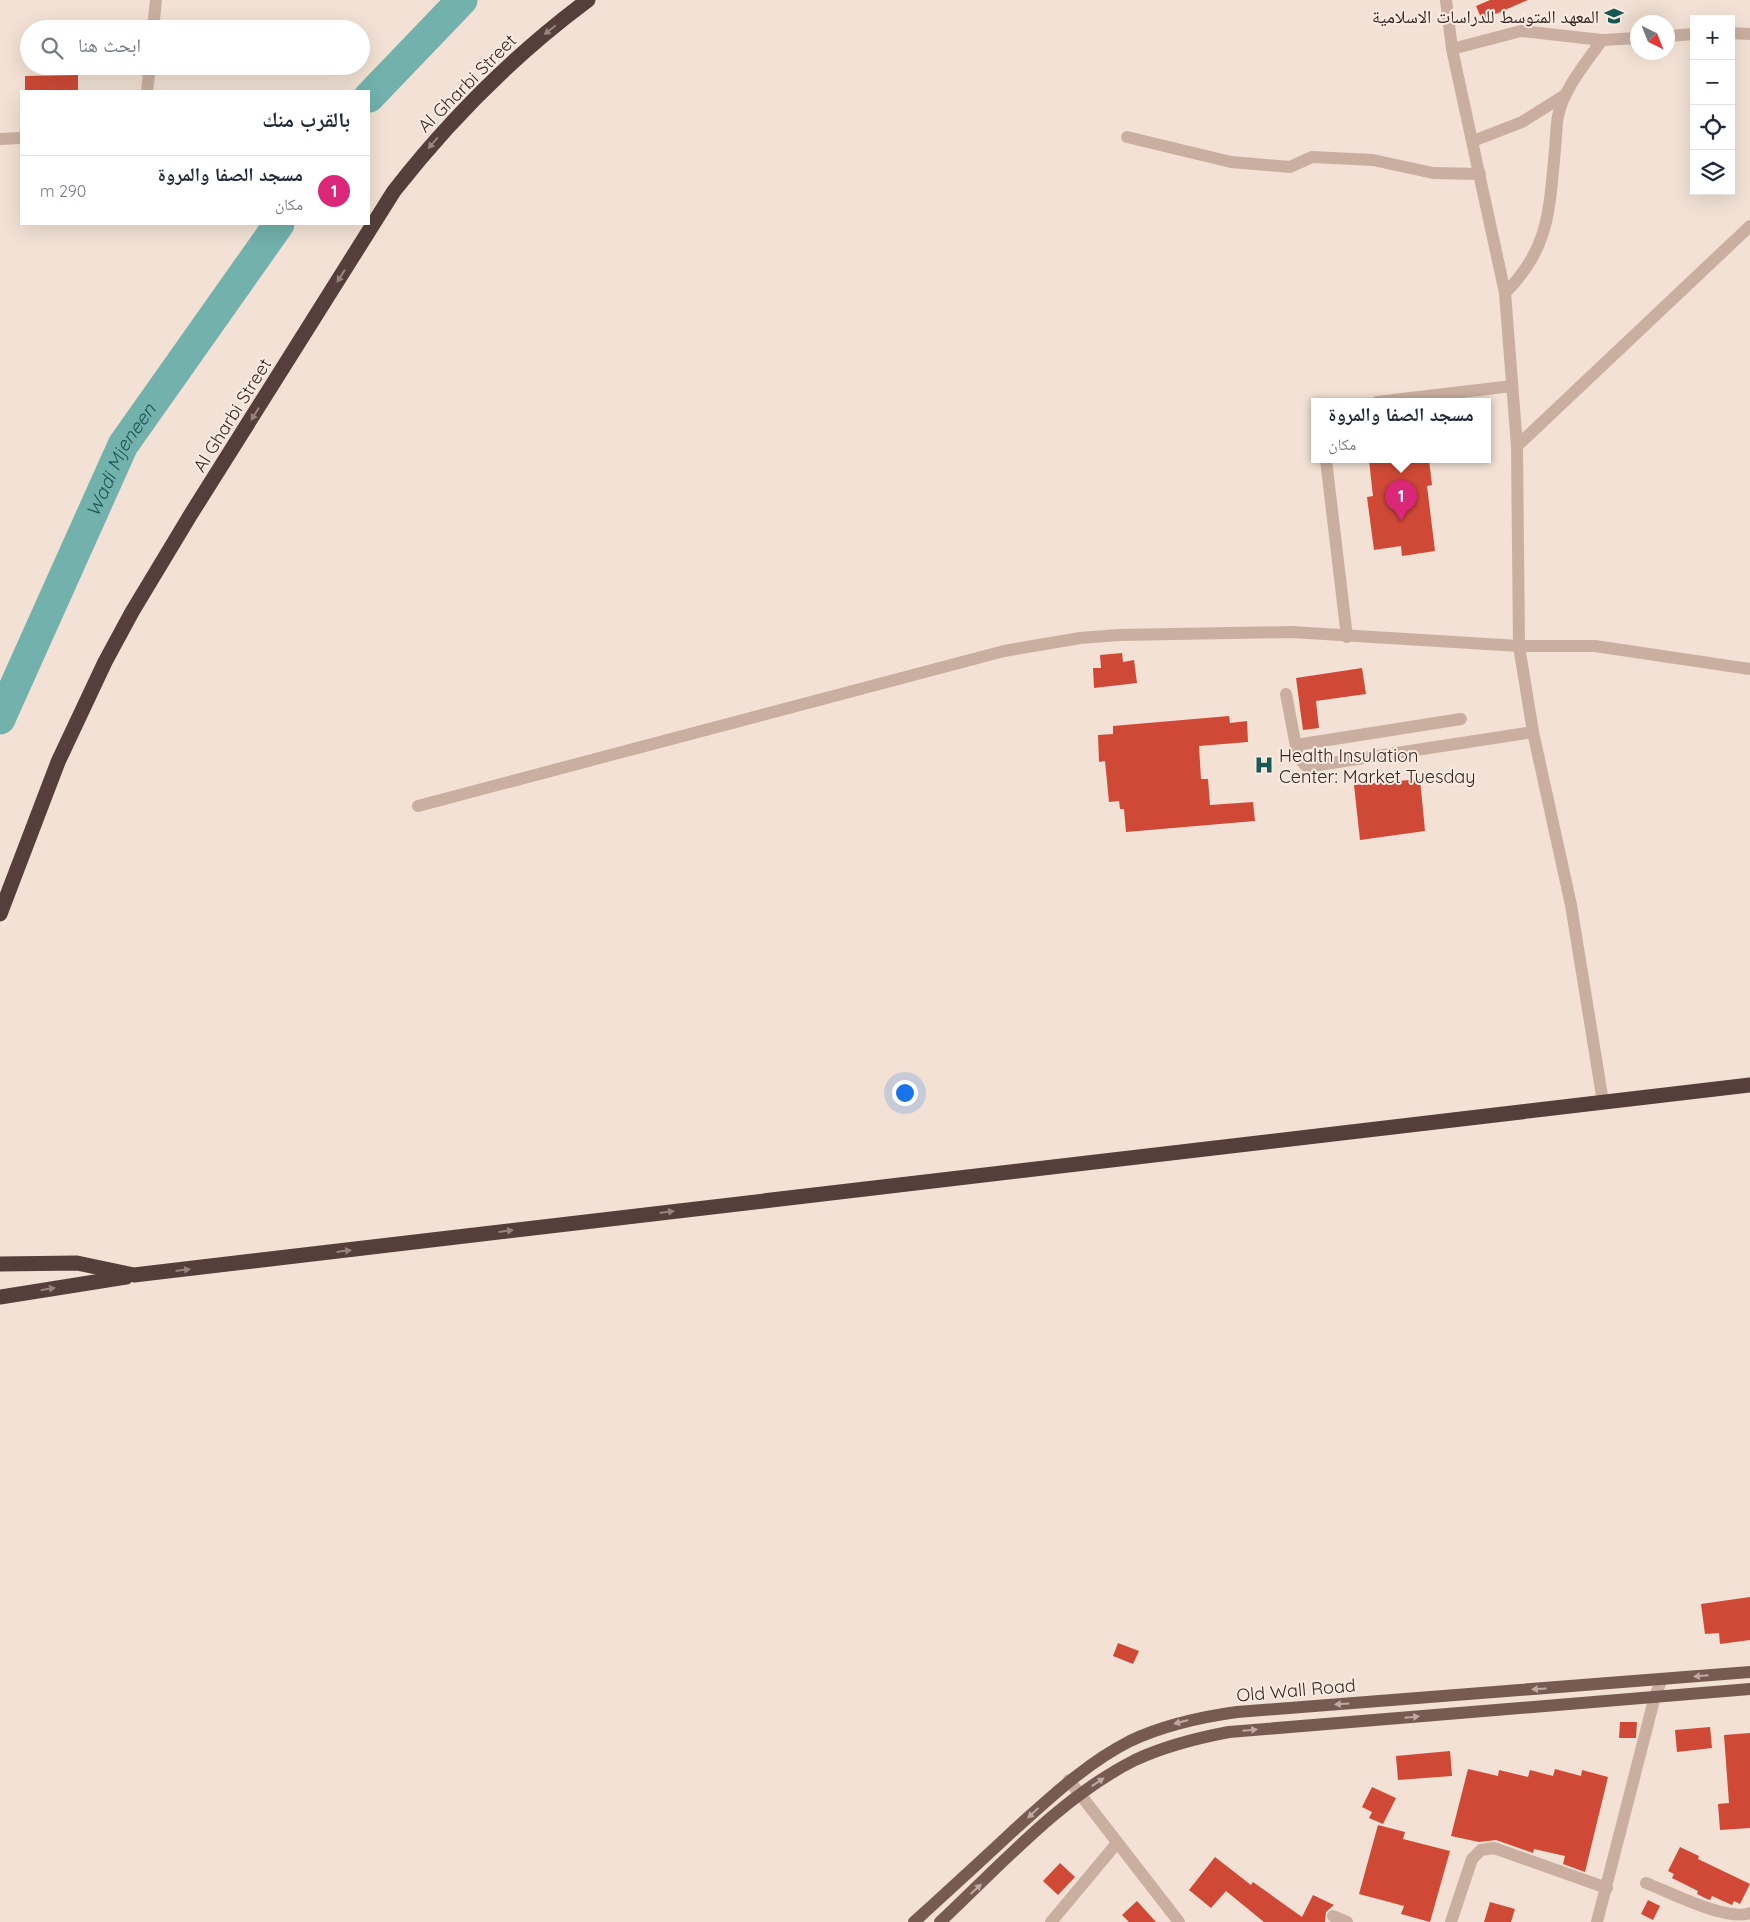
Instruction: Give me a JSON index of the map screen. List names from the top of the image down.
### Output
{
  "streets": {
    "highway": ["Al Gharbi Street"],
    "main road": ["Old Wall Road"]
  },
  "one_way": ["Al Gharbi Street"],
  "water": ["Wadi Mjeneen"],
  "places": {
    "school or university": ["المعهد المتوسط للدراسات الاسلامية"],
    "hospital": ["Health Insulation Center: Market Tuesday"]
  },
  "north": "bottom right",
  "page": {
    "map_buttons": ["+", "−"],
    "search": "ابحث هنا",
    "heading": "بالقرب منك",
    "list": [
      {
        "mark": "1",
        "name": "مسجد الصفا والمروة",
        "note": "مكان",
        "value": "290 m"
      }
    ],
    "popup": ["مسجد الصفا والمروة", "مكان"],
    "pins": "1"
  }
}
